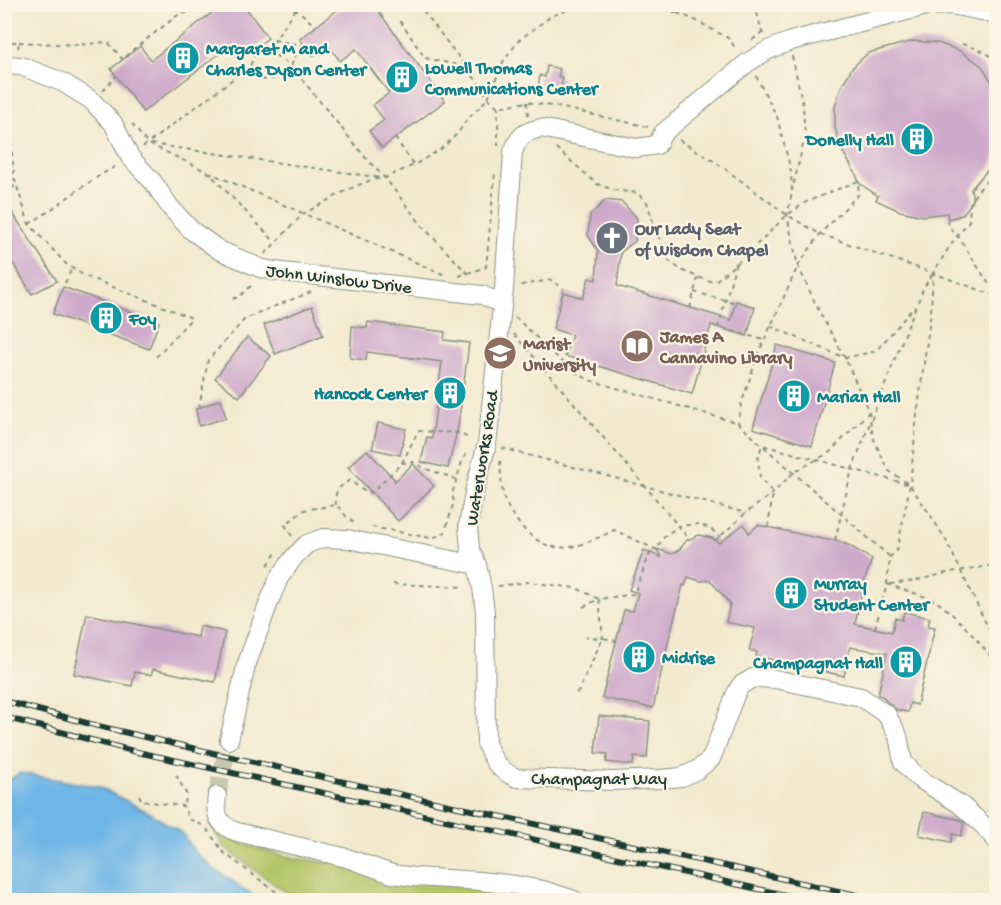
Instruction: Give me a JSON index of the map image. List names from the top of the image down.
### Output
{
  "streets": {
    "lane": ["John Winslow Drive", "Waterworks Road", "Champagnat Way"]
  },
  "crossings": [
    ["John Winslow Drive", "Waterworks Road"],
    ["Waterworks Road", "Champagnat Way"]
  ],
  "places": {
    "building": [
      "Margaret M and Charles Dyson Center",
      "Lowell Thomas Communications Center",
      "Donelly Hall",
      "Foy",
      "Hancock Center",
      "Marian Hall",
      "Murray Student Center",
      "Midrise",
      "Champagnat Hall"
    ],
    "church": ["Our Lady Seat of Wisdom Chapel"],
    "library": ["James A Cannavino Library"],
    "school or university": ["Marist University"]
  }
}
